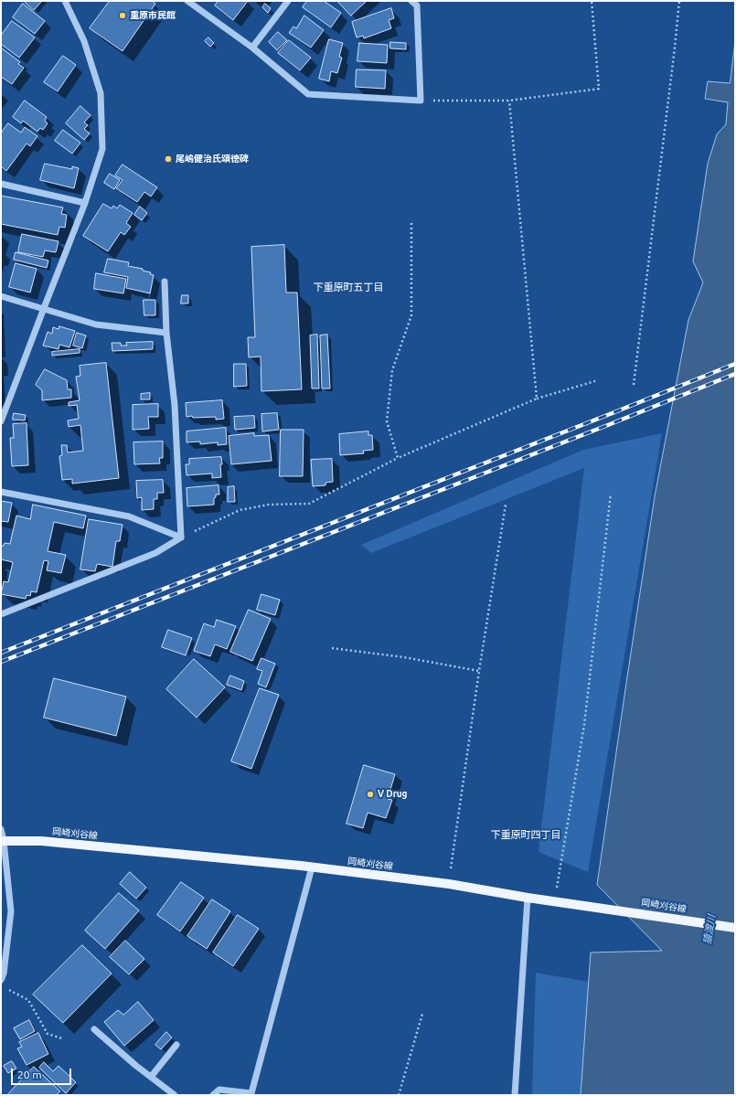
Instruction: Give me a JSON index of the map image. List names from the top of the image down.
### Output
{
  "streets": {
    "main road": ["岡崎刈谷線"]
  },
  "districts": ["下重原町五丁目", "下重原町四丁目"],
  "water": ["猿渡川"],
  "places": ["重原市民館", "尾嶋健治氏頌徳碑", "V Drug"],
  "scale_bar": "20 m"
}
